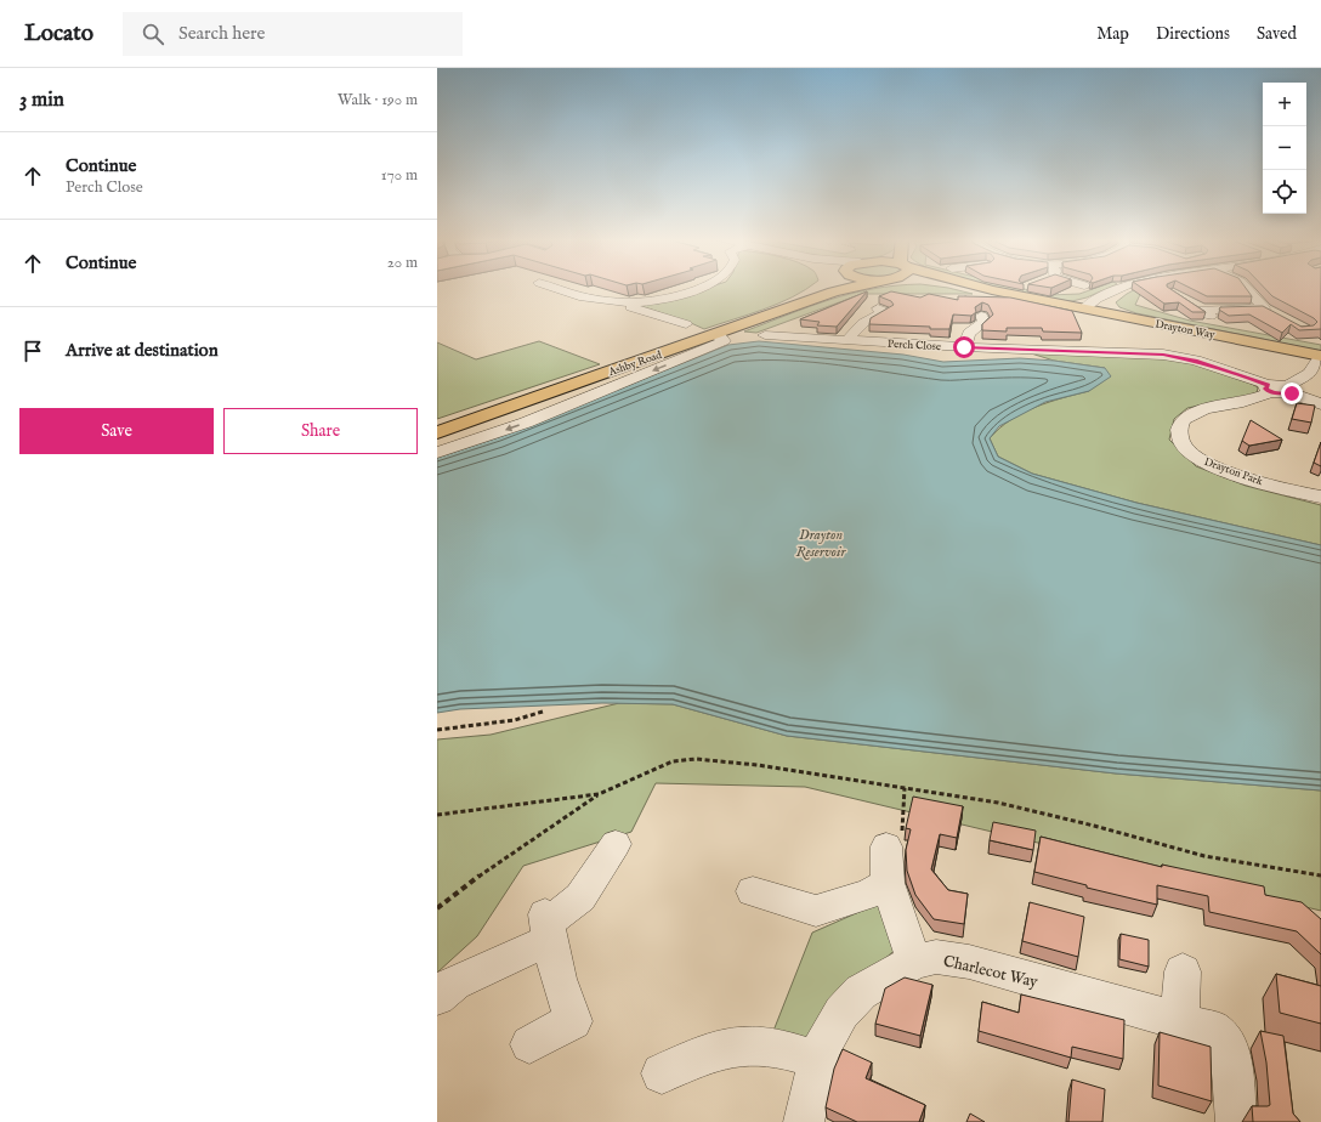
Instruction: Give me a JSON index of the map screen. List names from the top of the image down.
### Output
{
  "streets": {
    "main road": ["Drayton Way", "Ashby Road"],
    "street": ["Perch Close", "Drayton Park", "Charlecot Way"]
  },
  "crossings": [
    ["Drayton Way", "Drayton Park"],
    ["Perch Close", "Drayton Park"]
  ],
  "water": ["Drayton Reservoir"],
  "page": {
    "header": "Locato",
    "search": "Search here",
    "nav": ["Map", "Directions", "Saved"],
    "heading": ["3 min", "Walk · 190 m"],
    "map_buttons": ["+", "−"],
    "list": [
      ["Continue", "Perch Close", "170 m"],
      ["Continue", "20 m"],
      "Arrive at destination"
    ],
    "buttons": ["Save", "Share"]
  }
}
